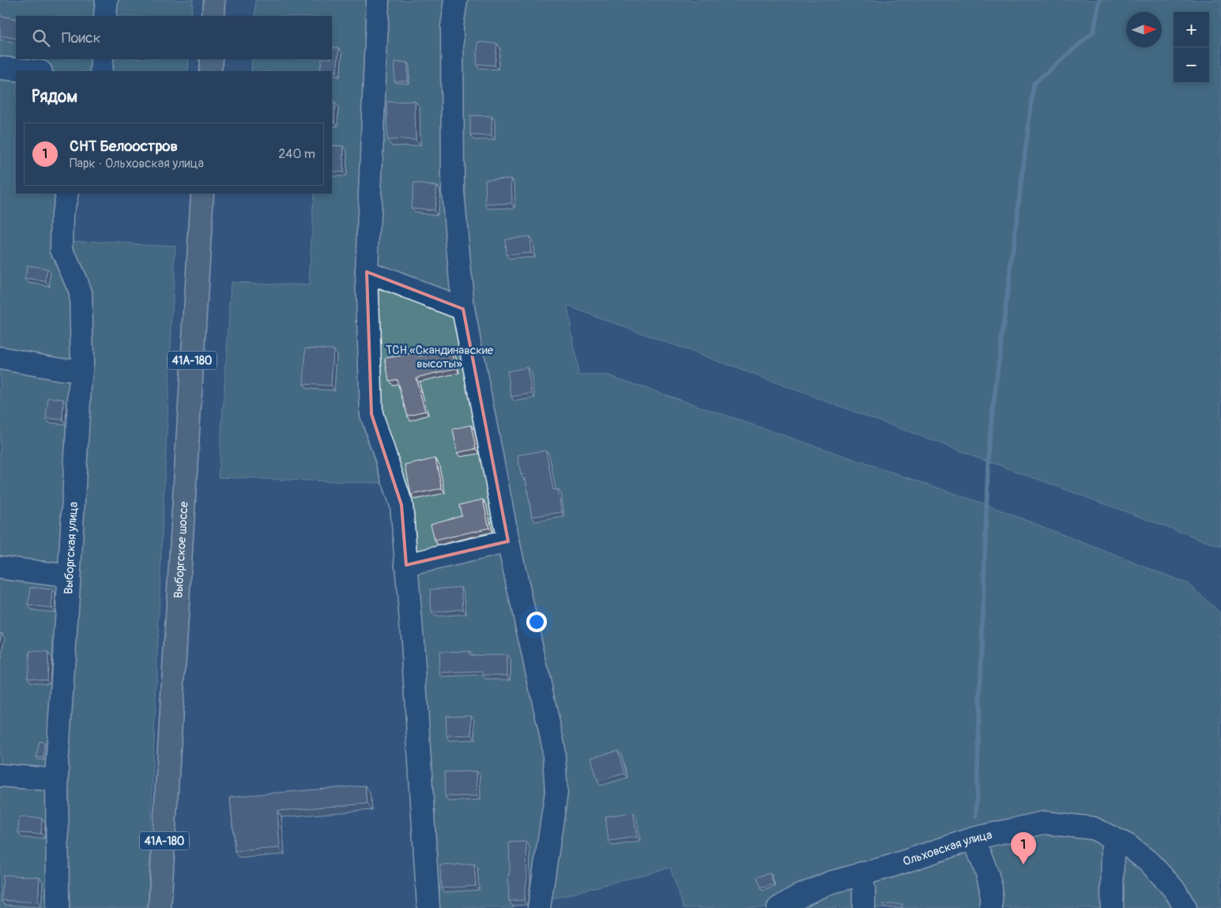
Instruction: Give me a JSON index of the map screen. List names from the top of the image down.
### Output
{
  "streets": {
    "main road": ["41А-180", "Выборгское шоссе"],
    "street": ["Выборгская улица", "Ольховская улица"]
  },
  "parks": ["ТСН «Скандинавские высоты»"],
  "north": "right",
  "page": {
    "map_buttons": ["+", "−"],
    "search": "Поиск",
    "heading": "Рядом",
    "list": [
      {
        "mark": "1",
        "name": "СНТ Белоостров",
        "note": "Парк · Ольховская улица",
        "value": "240 m"
      }
    ],
    "pins": "1"
  }
}
